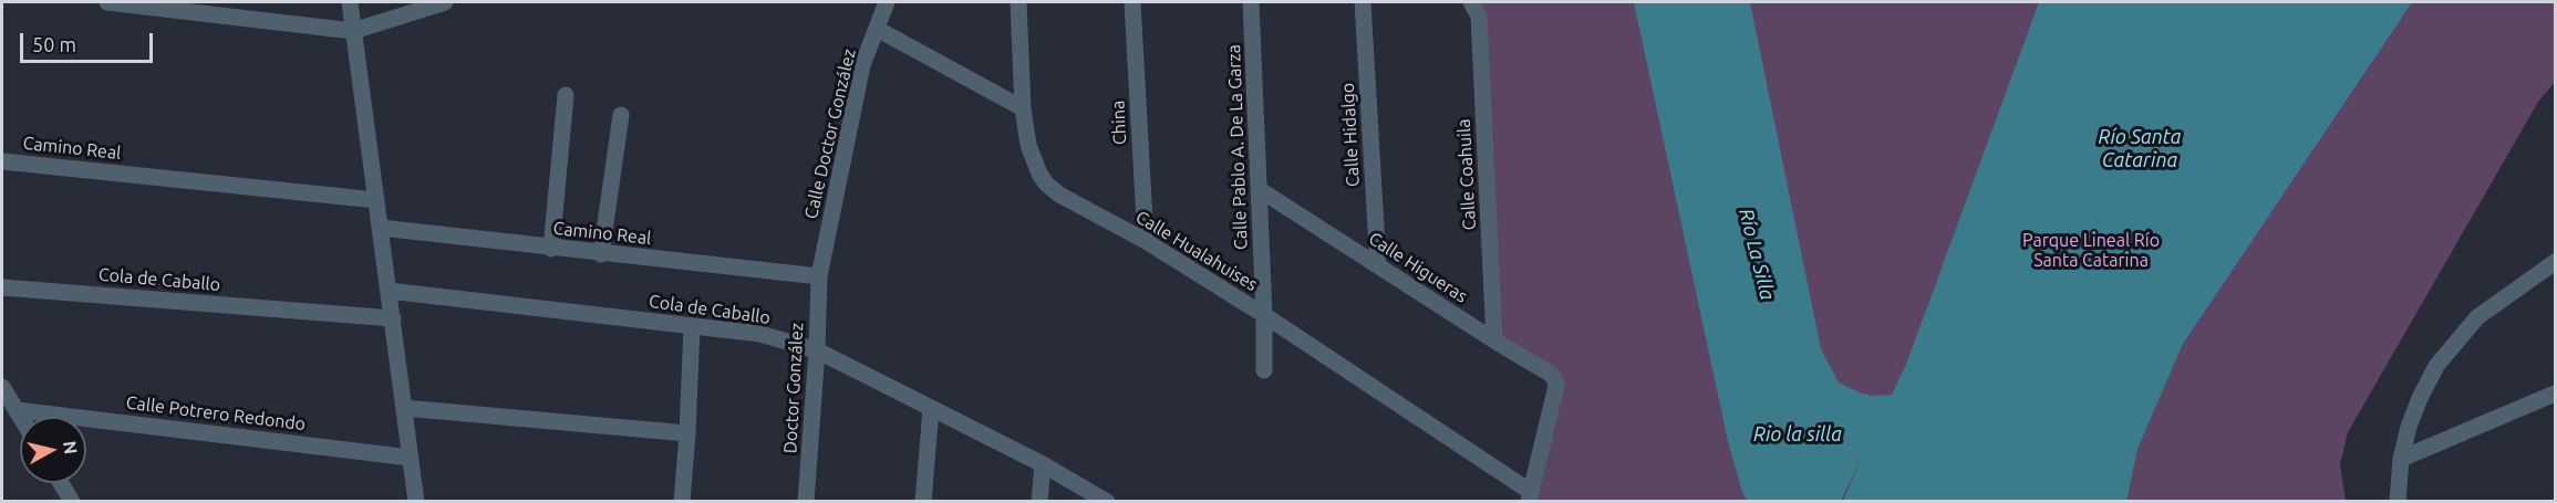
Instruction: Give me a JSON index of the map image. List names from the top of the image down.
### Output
{
  "streets": {
    "street": [
      "China",
      "Calle Doctor González",
      "Calle Hidalgo",
      "Calle Pablo A. De La Garza",
      "Camino Real",
      "Calle Coahuila",
      "Calle Hualahuises",
      "Calle Higueras",
      "Cola de Caballo",
      "Doctor González",
      "Calle Potrero Redondo"
    ]
  },
  "crossings": [
    ["China", "Calle Hualahuises"],
    ["Calle Doctor González", "Camino Real"],
    ["Calle Doctor González", "Doctor González"],
    ["Calle Hidalgo", "Calle Higueras"],
    ["Calle Pablo A. De La Garza", "Calle Hualahuises"],
    ["Calle Pablo A. De La Garza", "Calle Higueras"],
    ["Camino Real", "Doctor González"],
    ["Calle Coahuila", "Calle Higueras"],
    ["Calle Hualahuises", "Calle Higueras"],
    ["Cola de Caballo", "Doctor González"]
  ],
  "water": ["Río Santa Catarina", "Río La Silla", "Rio la silla"],
  "parks": ["Parque Lineal Río Santa Catarina"],
  "scale_bar": "50 m",
  "north": "right"
}
